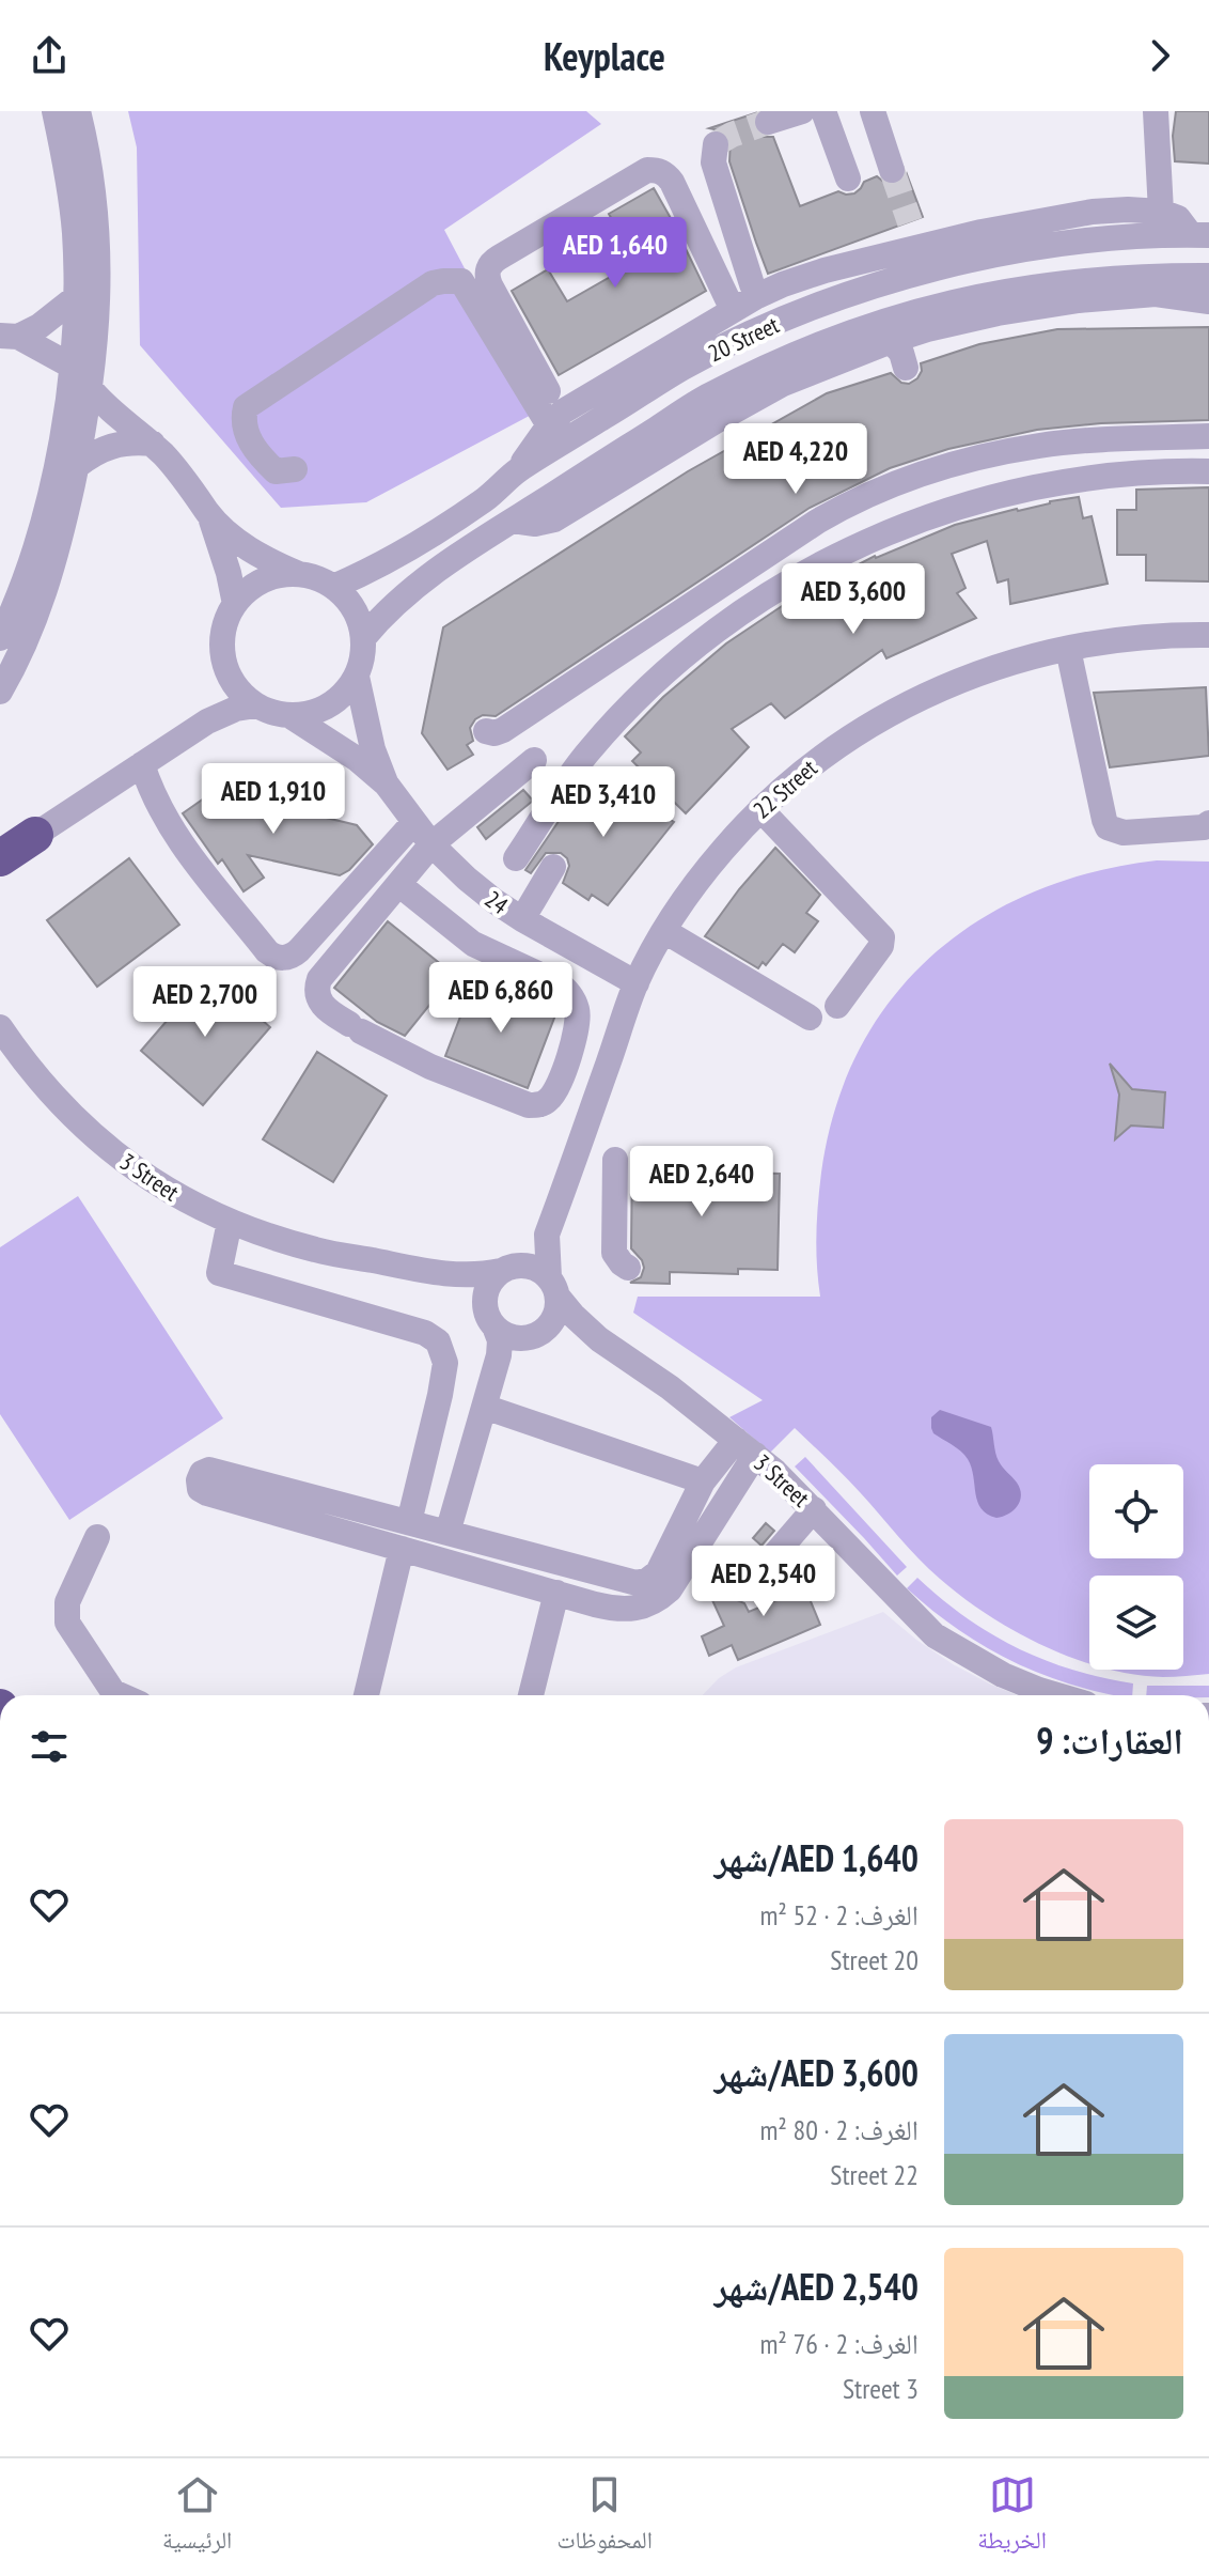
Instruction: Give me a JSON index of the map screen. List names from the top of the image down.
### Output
{
  "streets": {
    "street": [
      "20 Street",
      "22 Street",
      "24",
      "3 Street"
    ]
  },
  "crossings": [
    ["20 Street", "24"],
    ["22 Street", "24"],
    ["22 Street", "3 Street"]
  ],
  "page": {
    "header": "Keyplace",
    "price": [
      "AED 1,640",
      "AED 4,220",
      "AED 3,600",
      "AED 1,910",
      "AED 3,410",
      "AED 6,860",
      "AED 2,700",
      "AED 2,640",
      "AED 2,540"
    ],
    "heading": "العقارات: 9",
    "list": [
      {
        "name": "AED 1,640/شهر",
        "note": "الغرف: 2 · 52 m² · 20 Street"
      },
      {
        "name": "AED 3,600/شهر",
        "note": "الغرف: 2 · 80 m² · 22 Street"
      },
      {
        "name": "AED 2,540/شهر",
        "note": "الغرف: 2 · 76 m² · 3 Street"
      }
    ],
    "tabs": ["الخريطة", "المحفوظات", "الرئيسية"]
  }
}
